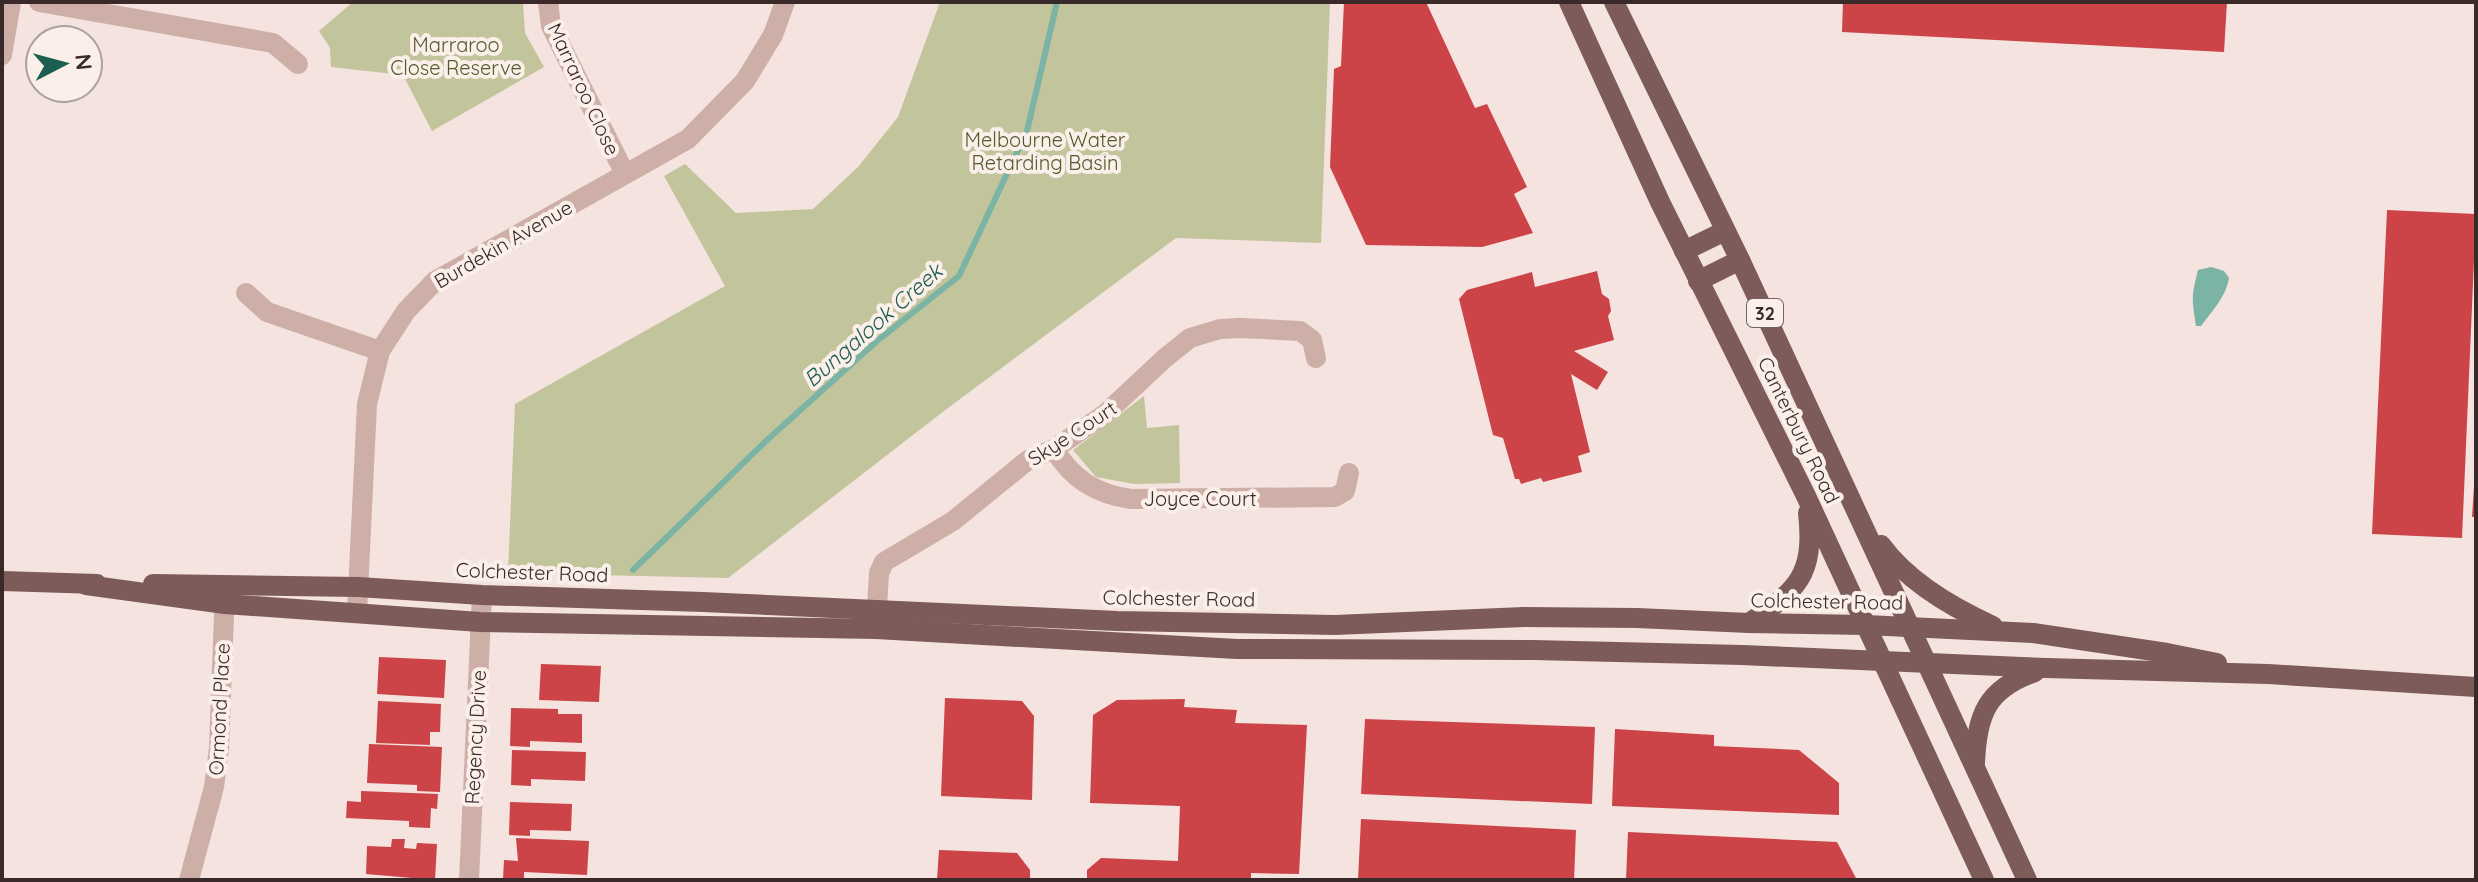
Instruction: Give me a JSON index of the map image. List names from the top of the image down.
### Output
{
  "streets": {
    "main road": ["32", "Canterbury Road", "Colchester Road"],
    "street": [
      "Marraroo Close",
      "Burdekin Avenue",
      "Skye Court",
      "Joyce Court",
      "Ormond Place",
      "Regency Drive"
    ]
  },
  "crossings": [
    ["Marraroo Close", "Burdekin Avenue"],
    ["Burdekin Avenue", "Colchester Road"],
    ["Canterbury Road", "Colchester Road"],
    ["Skye Court", "Joyce Court"],
    ["Skye Court", "Colchester Road"],
    ["Colchester Road", "Ormond Place"],
    ["Colchester Road", "Regency Drive"]
  ],
  "water": ["Bungalook Creek"],
  "parks": ["Marraroo Close Reserve", "Melbourne Water Retarding Basin"],
  "north": "right"
}
